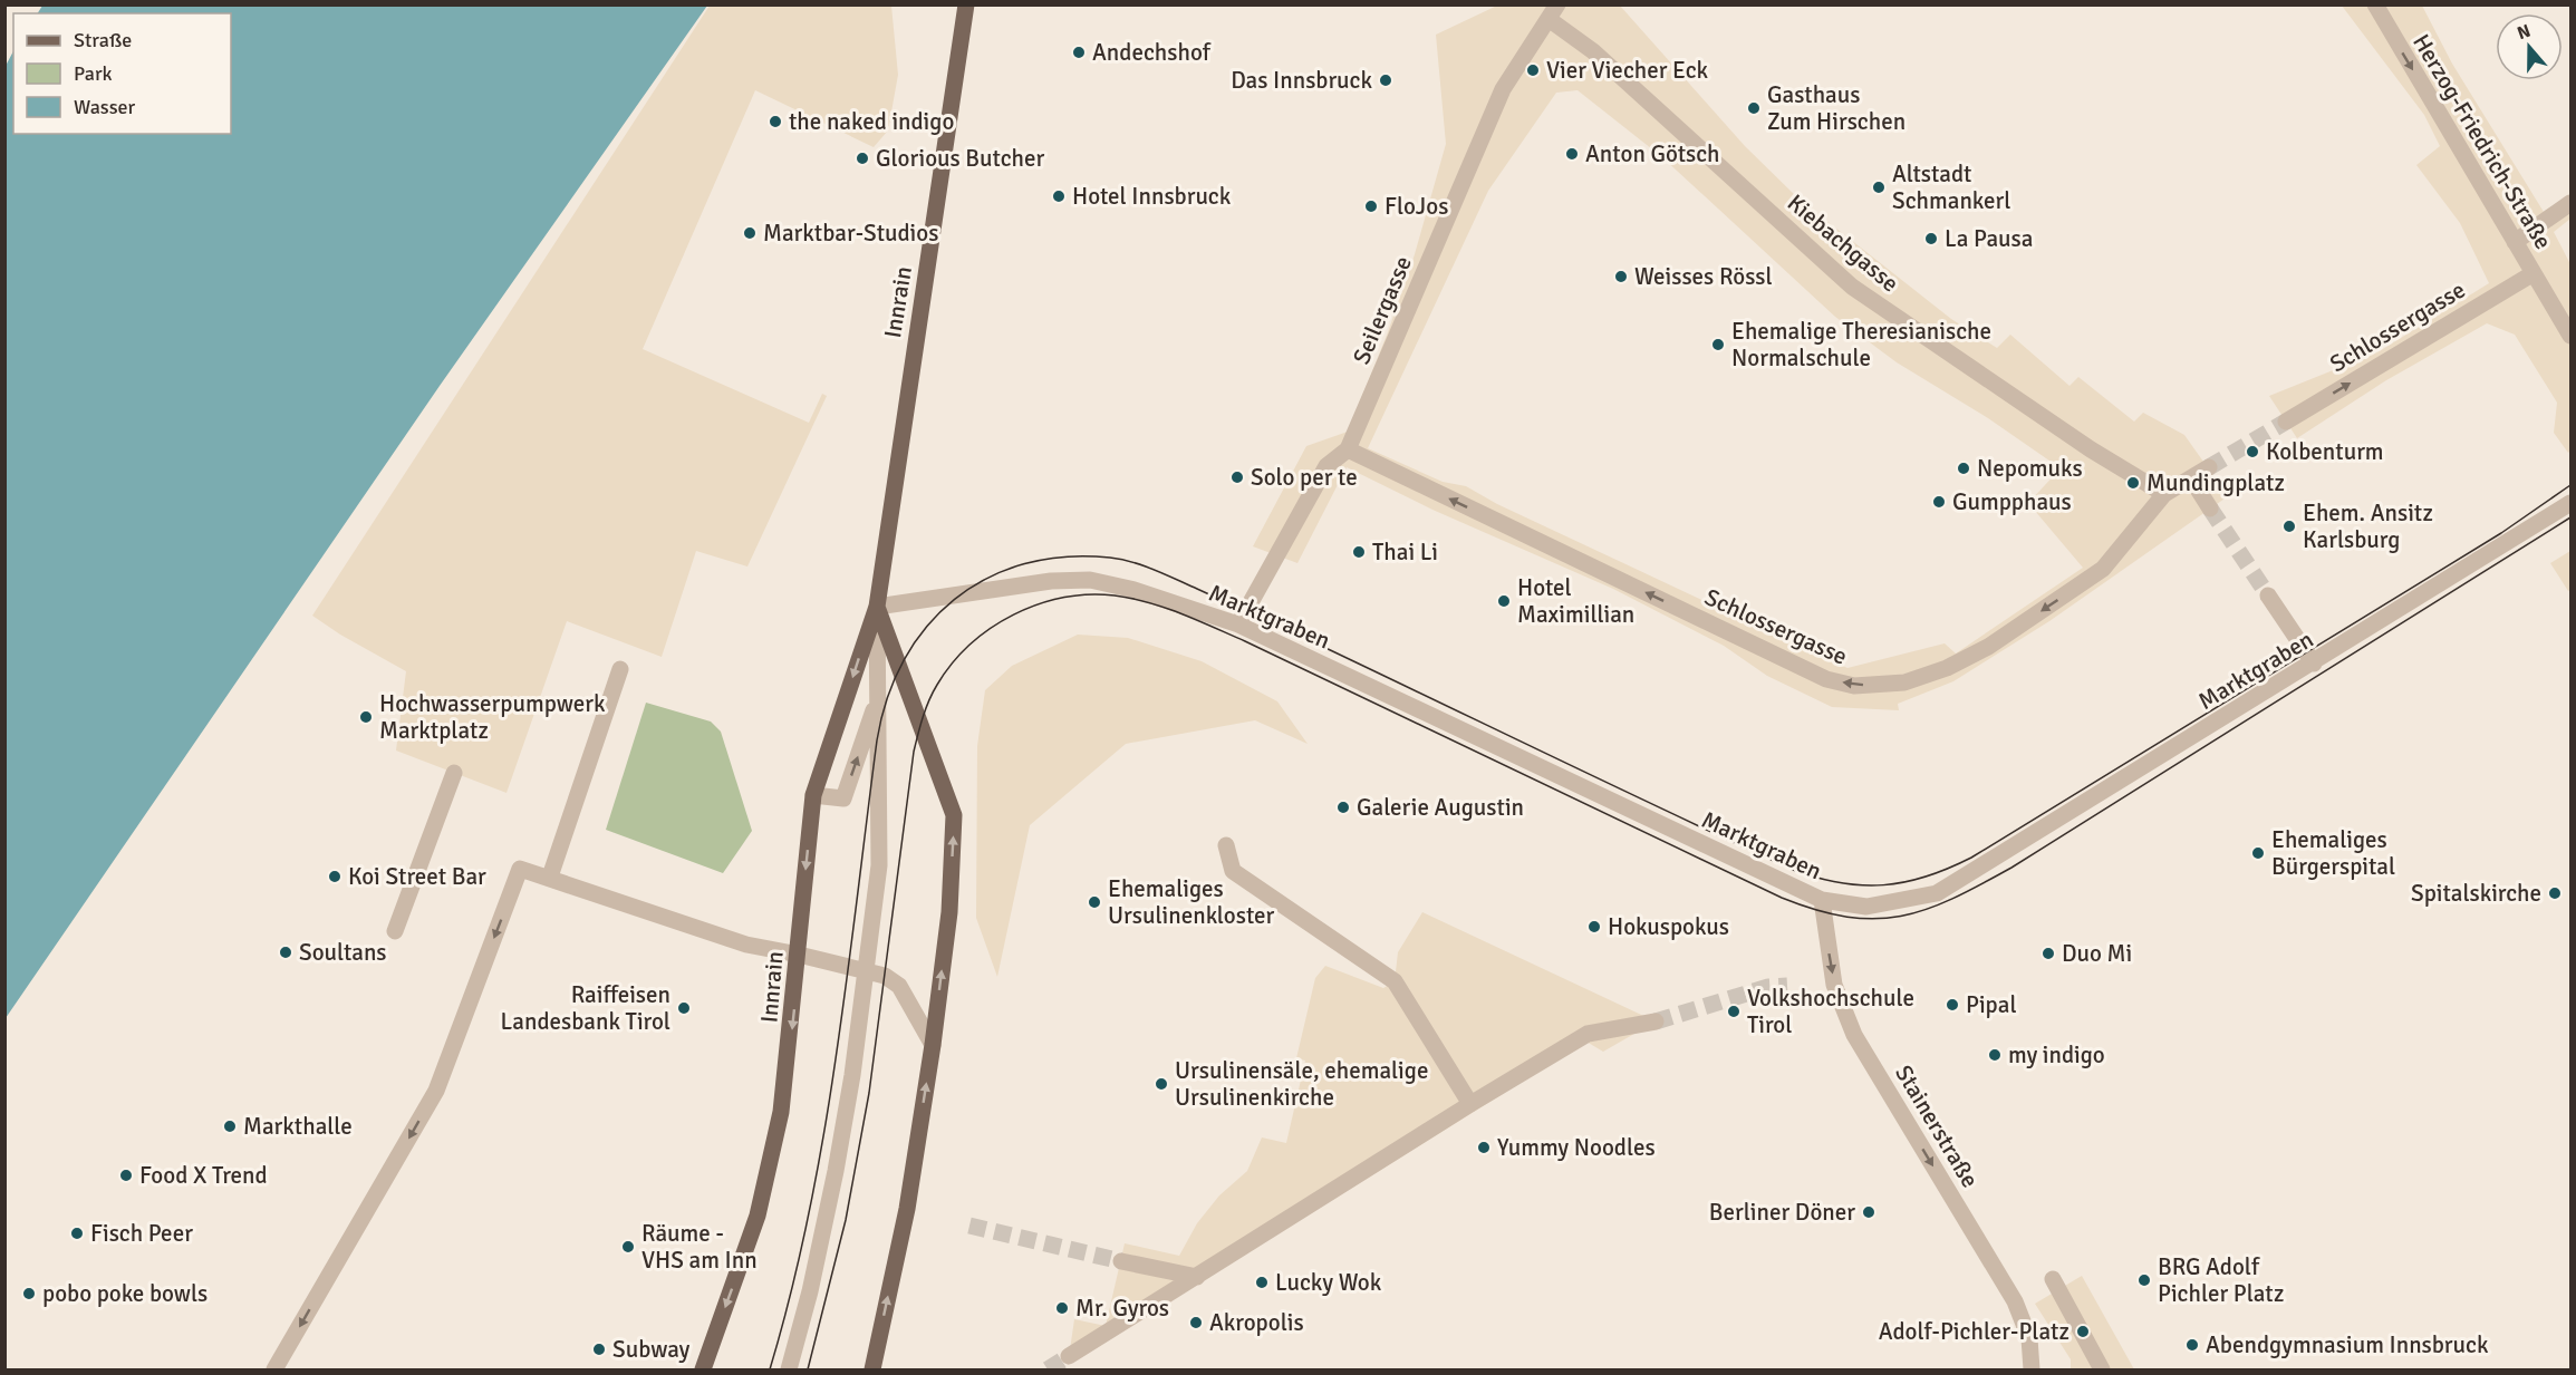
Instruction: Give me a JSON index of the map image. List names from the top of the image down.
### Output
{
  "streets": {
    "main road": ["Innrain"],
    "street": [
      "Herzog-Friedrich-Straße",
      "Kiebachgasse",
      "Seilergasse",
      "Schlossergasse",
      "Marktgraben",
      "Stainerstraße"
    ]
  },
  "crossings": [
    ["Herzog-Friedrich-Straße", "Schlossergasse"],
    ["Kiebachgasse", "Seilergasse"],
    ["Kiebachgasse", "Schlossergasse"],
    ["Innrain", "Marktgraben"],
    ["Seilergasse", "Schlossergasse"],
    ["Seilergasse", "Marktgraben"],
    ["Marktgraben", "Stainerstraße"]
  ],
  "one_way": ["Herzog-Friedrich-Straße", "Stainerstraße"],
  "places": [
    "Andechshof",
    "Vier Viecher Eck",
    "Das Innsbruck",
    "Gasthaus Zum Hirschen",
    "the naked indigo",
    "Anton Götsch",
    "Glorious Butcher",
    "Altstadt Schmankerl",
    "Hotel Innsbruck",
    "FloJos",
    "Marktbar-Studios",
    "La Pausa",
    "Weisses Rössl",
    "Ehemalige Theresianische Normalschule",
    "Kolbenturm",
    "Nepomuks",
    "Solo per te",
    "Mundingplatz",
    "Gumpphaus",
    "Ehem. Ansitz Karlsburg",
    "Thai Li",
    "Hotel Maximillian",
    "Hochwasserpumpwerk Marktplatz",
    "Galerie Augustin",
    "Ehemaliges Bürgerspital",
    "Koi Street Bar",
    "Spitalskirche",
    "Ehemaliges Ursulinenkloster",
    "Hokuspokus",
    "Soultans",
    "Duo Mi",
    "Pipal",
    "Raiffeisen Landesbank Tirol",
    "Volkshochschule Tirol",
    "my indigo",
    "Ursulinensäle, ehemalige Ursulinenkirche",
    "Markthalle",
    "Yummy Noodles",
    "Food X Trend",
    "Berliner Döner",
    "Fisch Peer",
    "Räume - VHS am Inn",
    "BRG Adolf Pichler Platz",
    "Lucky Wok",
    "pobo poke bowls",
    "Mr. Gyros",
    "Akropolis",
    "Adolf-Pichler-Platz",
    "Abendgymnasium Innsbruck",
    "Subway"
  ],
  "legend": ["Straße", "Park", "Wasser"],
  "north": "top"
}
